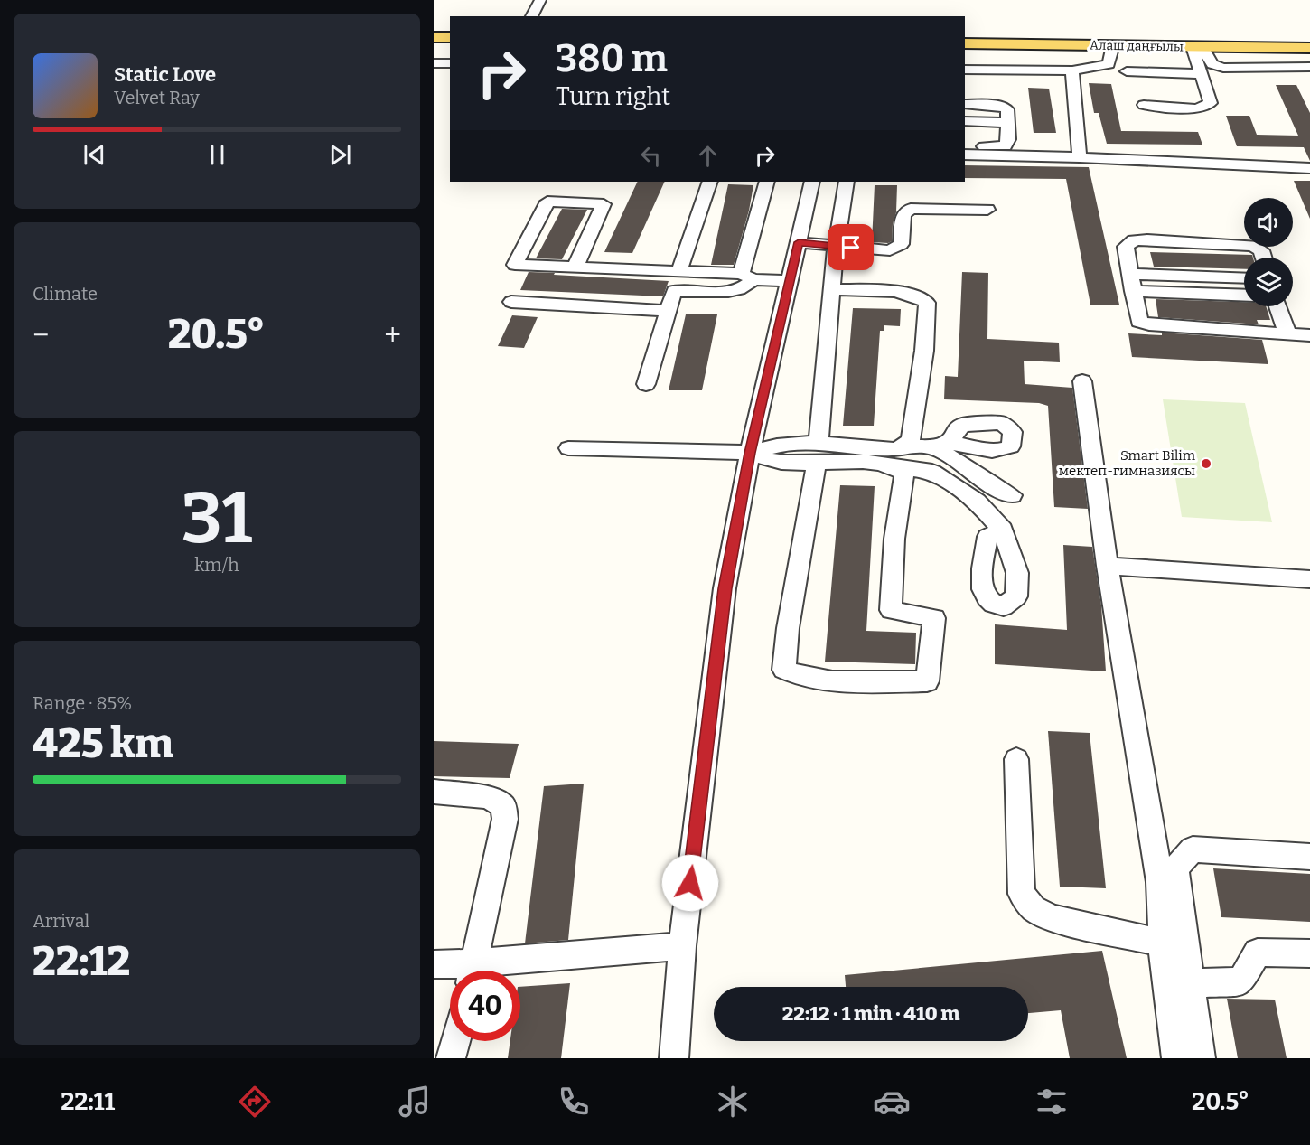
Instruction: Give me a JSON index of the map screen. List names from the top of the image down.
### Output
{
  "streets": {
    "main road": ["Алаш даңғылы"]
  },
  "places": ["Smart Bilim мектеп-гимназиясы"],
  "page": {
    "turn": ["380 m", "Turn right"],
    "song": ["Static Love", "Velvet Ray"],
    "tile": [
      "Climate",
      ["31", "km/h"],
      ["Range · 85%", "425 km"],
      ["Arrival", "22:12"]
    ],
    "heat": ["−", "20.5°", "+"],
    "limit": "40",
    "trip": "22:12 · 1 min · 410 m",
    "tabs": ["22:11", "20.5°"]
  }
}
